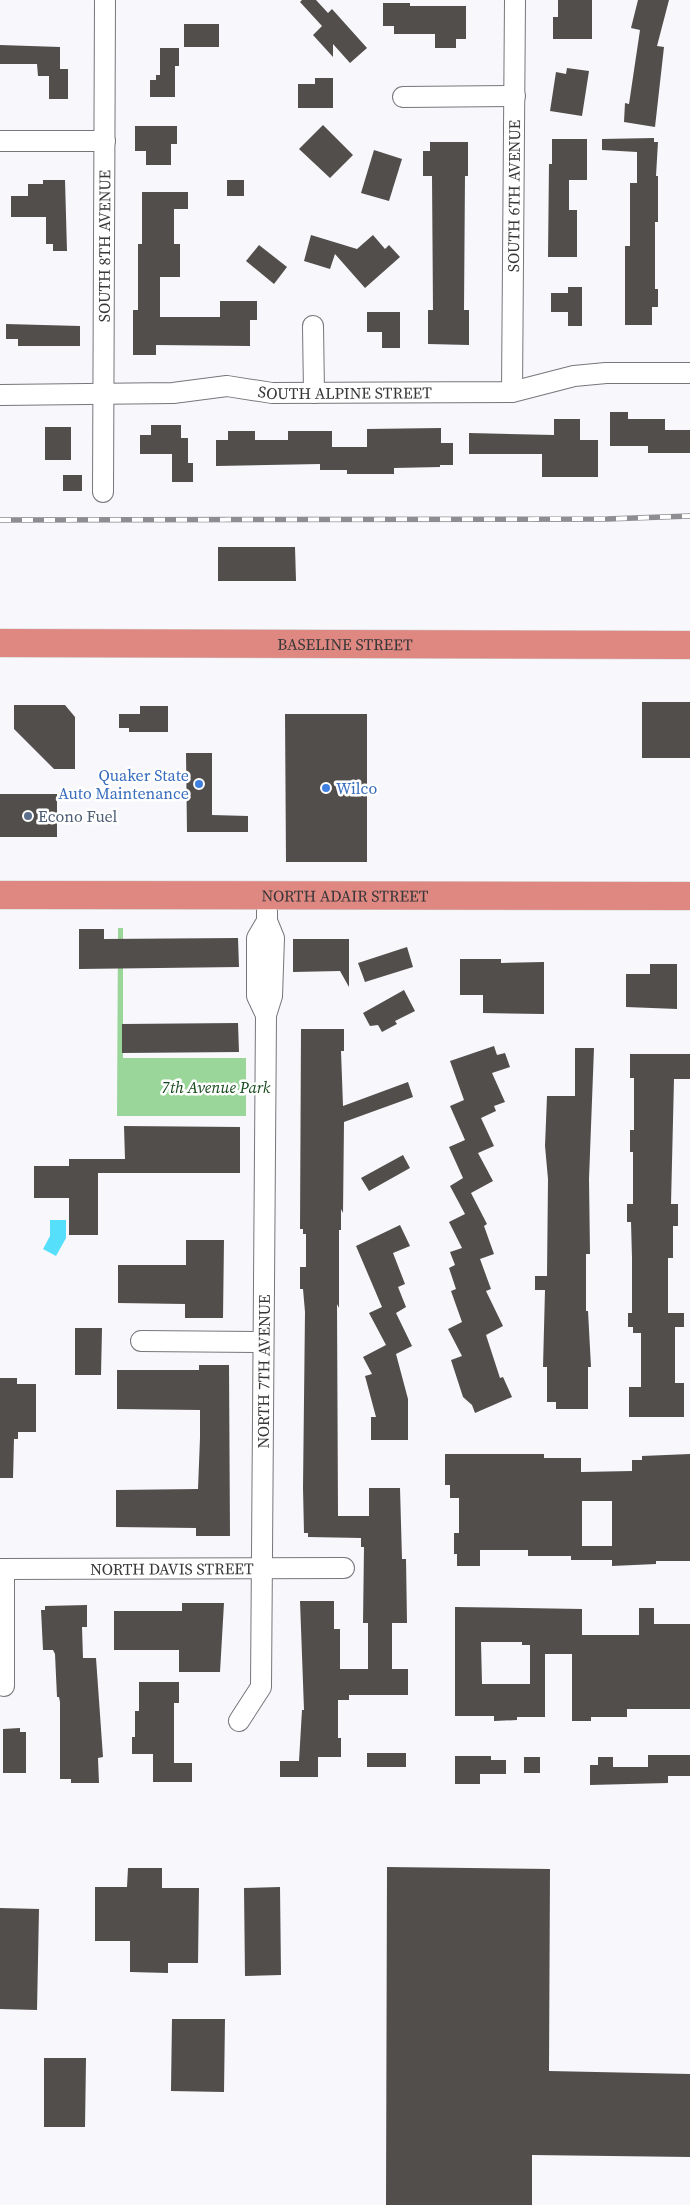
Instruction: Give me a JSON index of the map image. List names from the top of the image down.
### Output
{
  "streets": {
    "highway": ["BASELINE STREET", "NORTH ADAIR STREET"],
    "street": [
      "SOUTH 6TH AVENUE",
      "SOUTH 8TH AVENUE",
      "SOUTH ALPINE STREET",
      "NORTH 7TH AVENUE",
      "NORTH DAVIS STREET"
    ]
  },
  "crossings": [
    ["SOUTH 6TH AVENUE", "SOUTH ALPINE STREET"],
    ["SOUTH 8TH AVENUE", "SOUTH ALPINE STREET"],
    ["NORTH ADAIR STREET", "NORTH 7TH AVENUE"],
    ["NORTH 7TH AVENUE", "NORTH DAVIS STREET"]
  ],
  "parks": ["7th Avenue Park"],
  "places": ["Quaker State Auto Maintenance", "Wilco", "Econo Fuel"]
}
